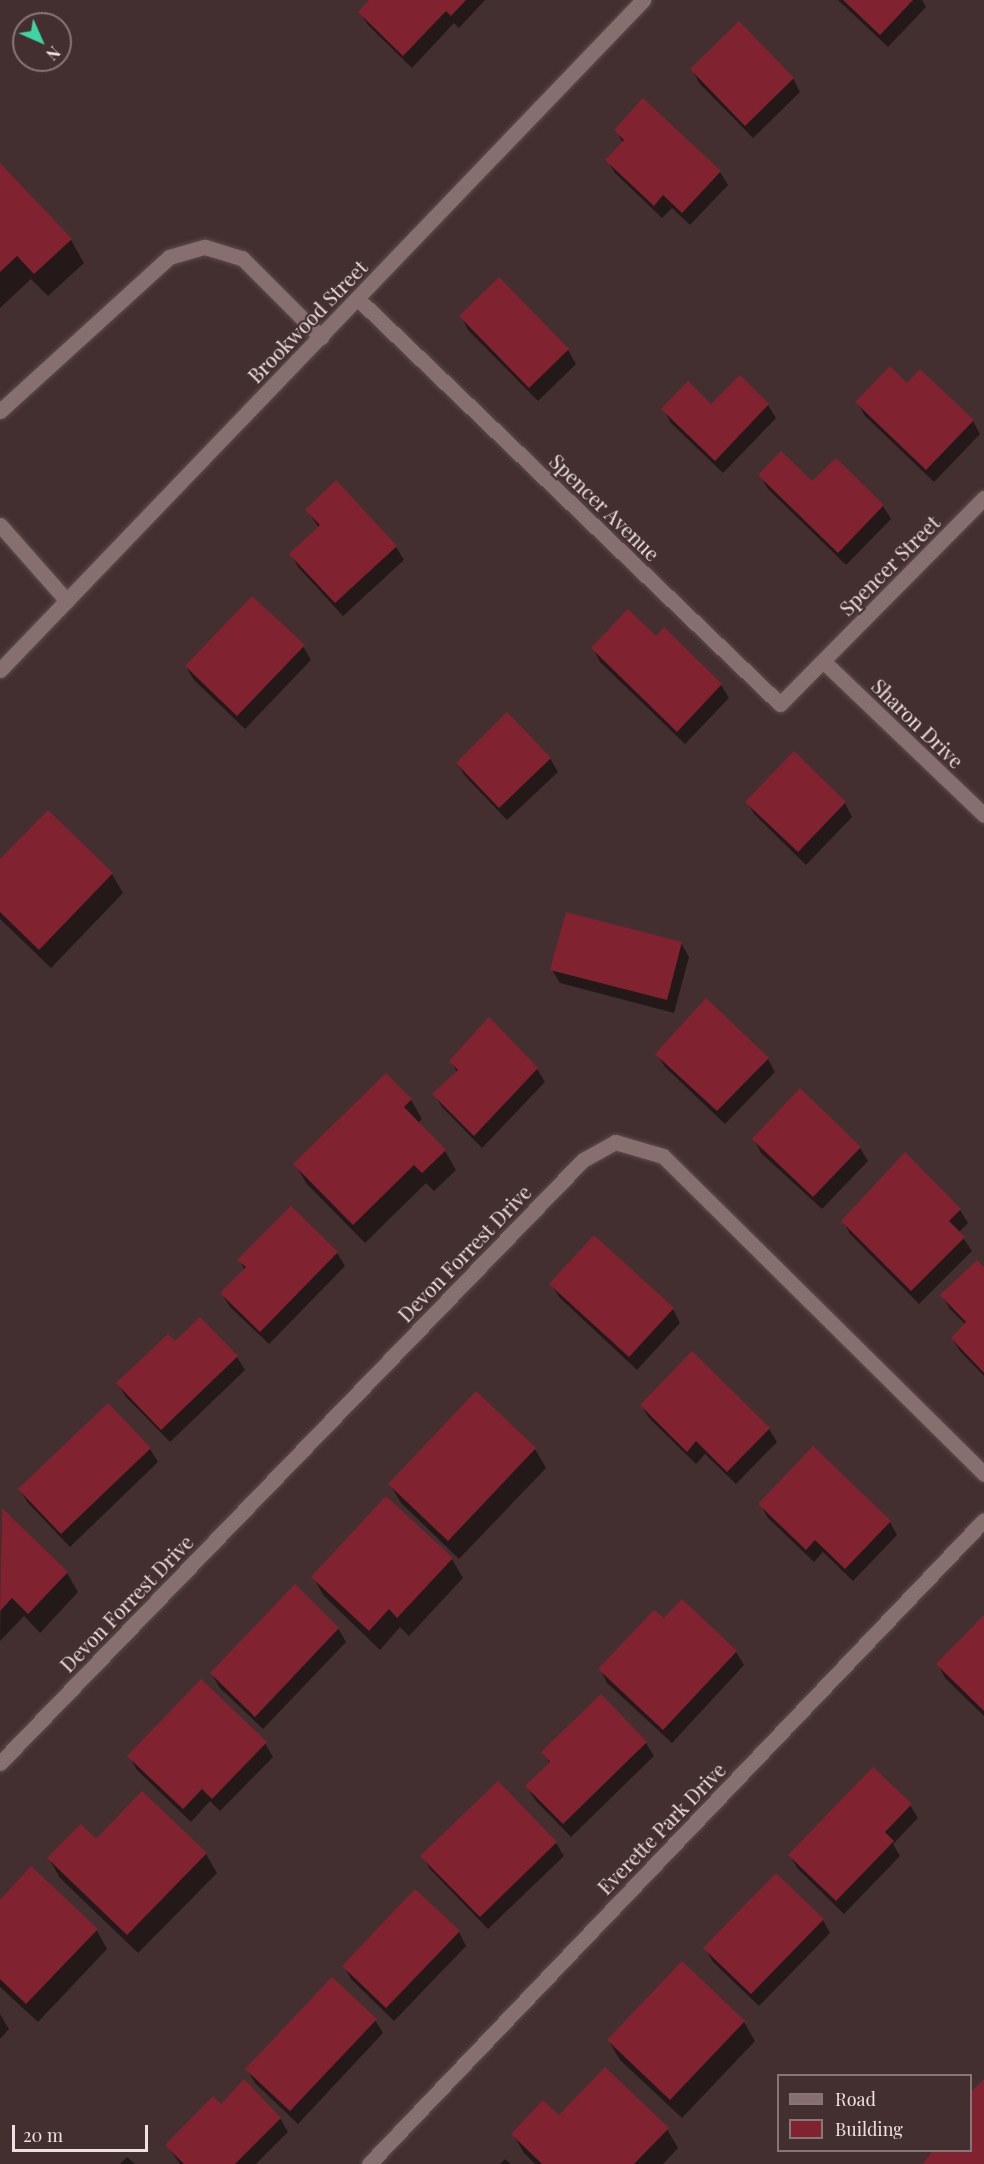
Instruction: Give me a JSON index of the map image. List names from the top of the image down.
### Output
{
  "streets": {
    "street": [
      "Brookwood Street",
      "Spencer Avenue",
      "Spencer Street",
      "Sharon Drive",
      "Devon Forrest Drive",
      "Everette Park Drive"
    ]
  },
  "crossings": [
    ["Brookwood Street", "Spencer Avenue"],
    ["Spencer Avenue", "Spencer Street"],
    ["Spencer Avenue", "Sharon Drive"],
    ["Spencer Street", "Sharon Drive"]
  ],
  "legend": ["Road", "Building"],
  "scale_bar": "20 m",
  "north": "bottom right"
}
